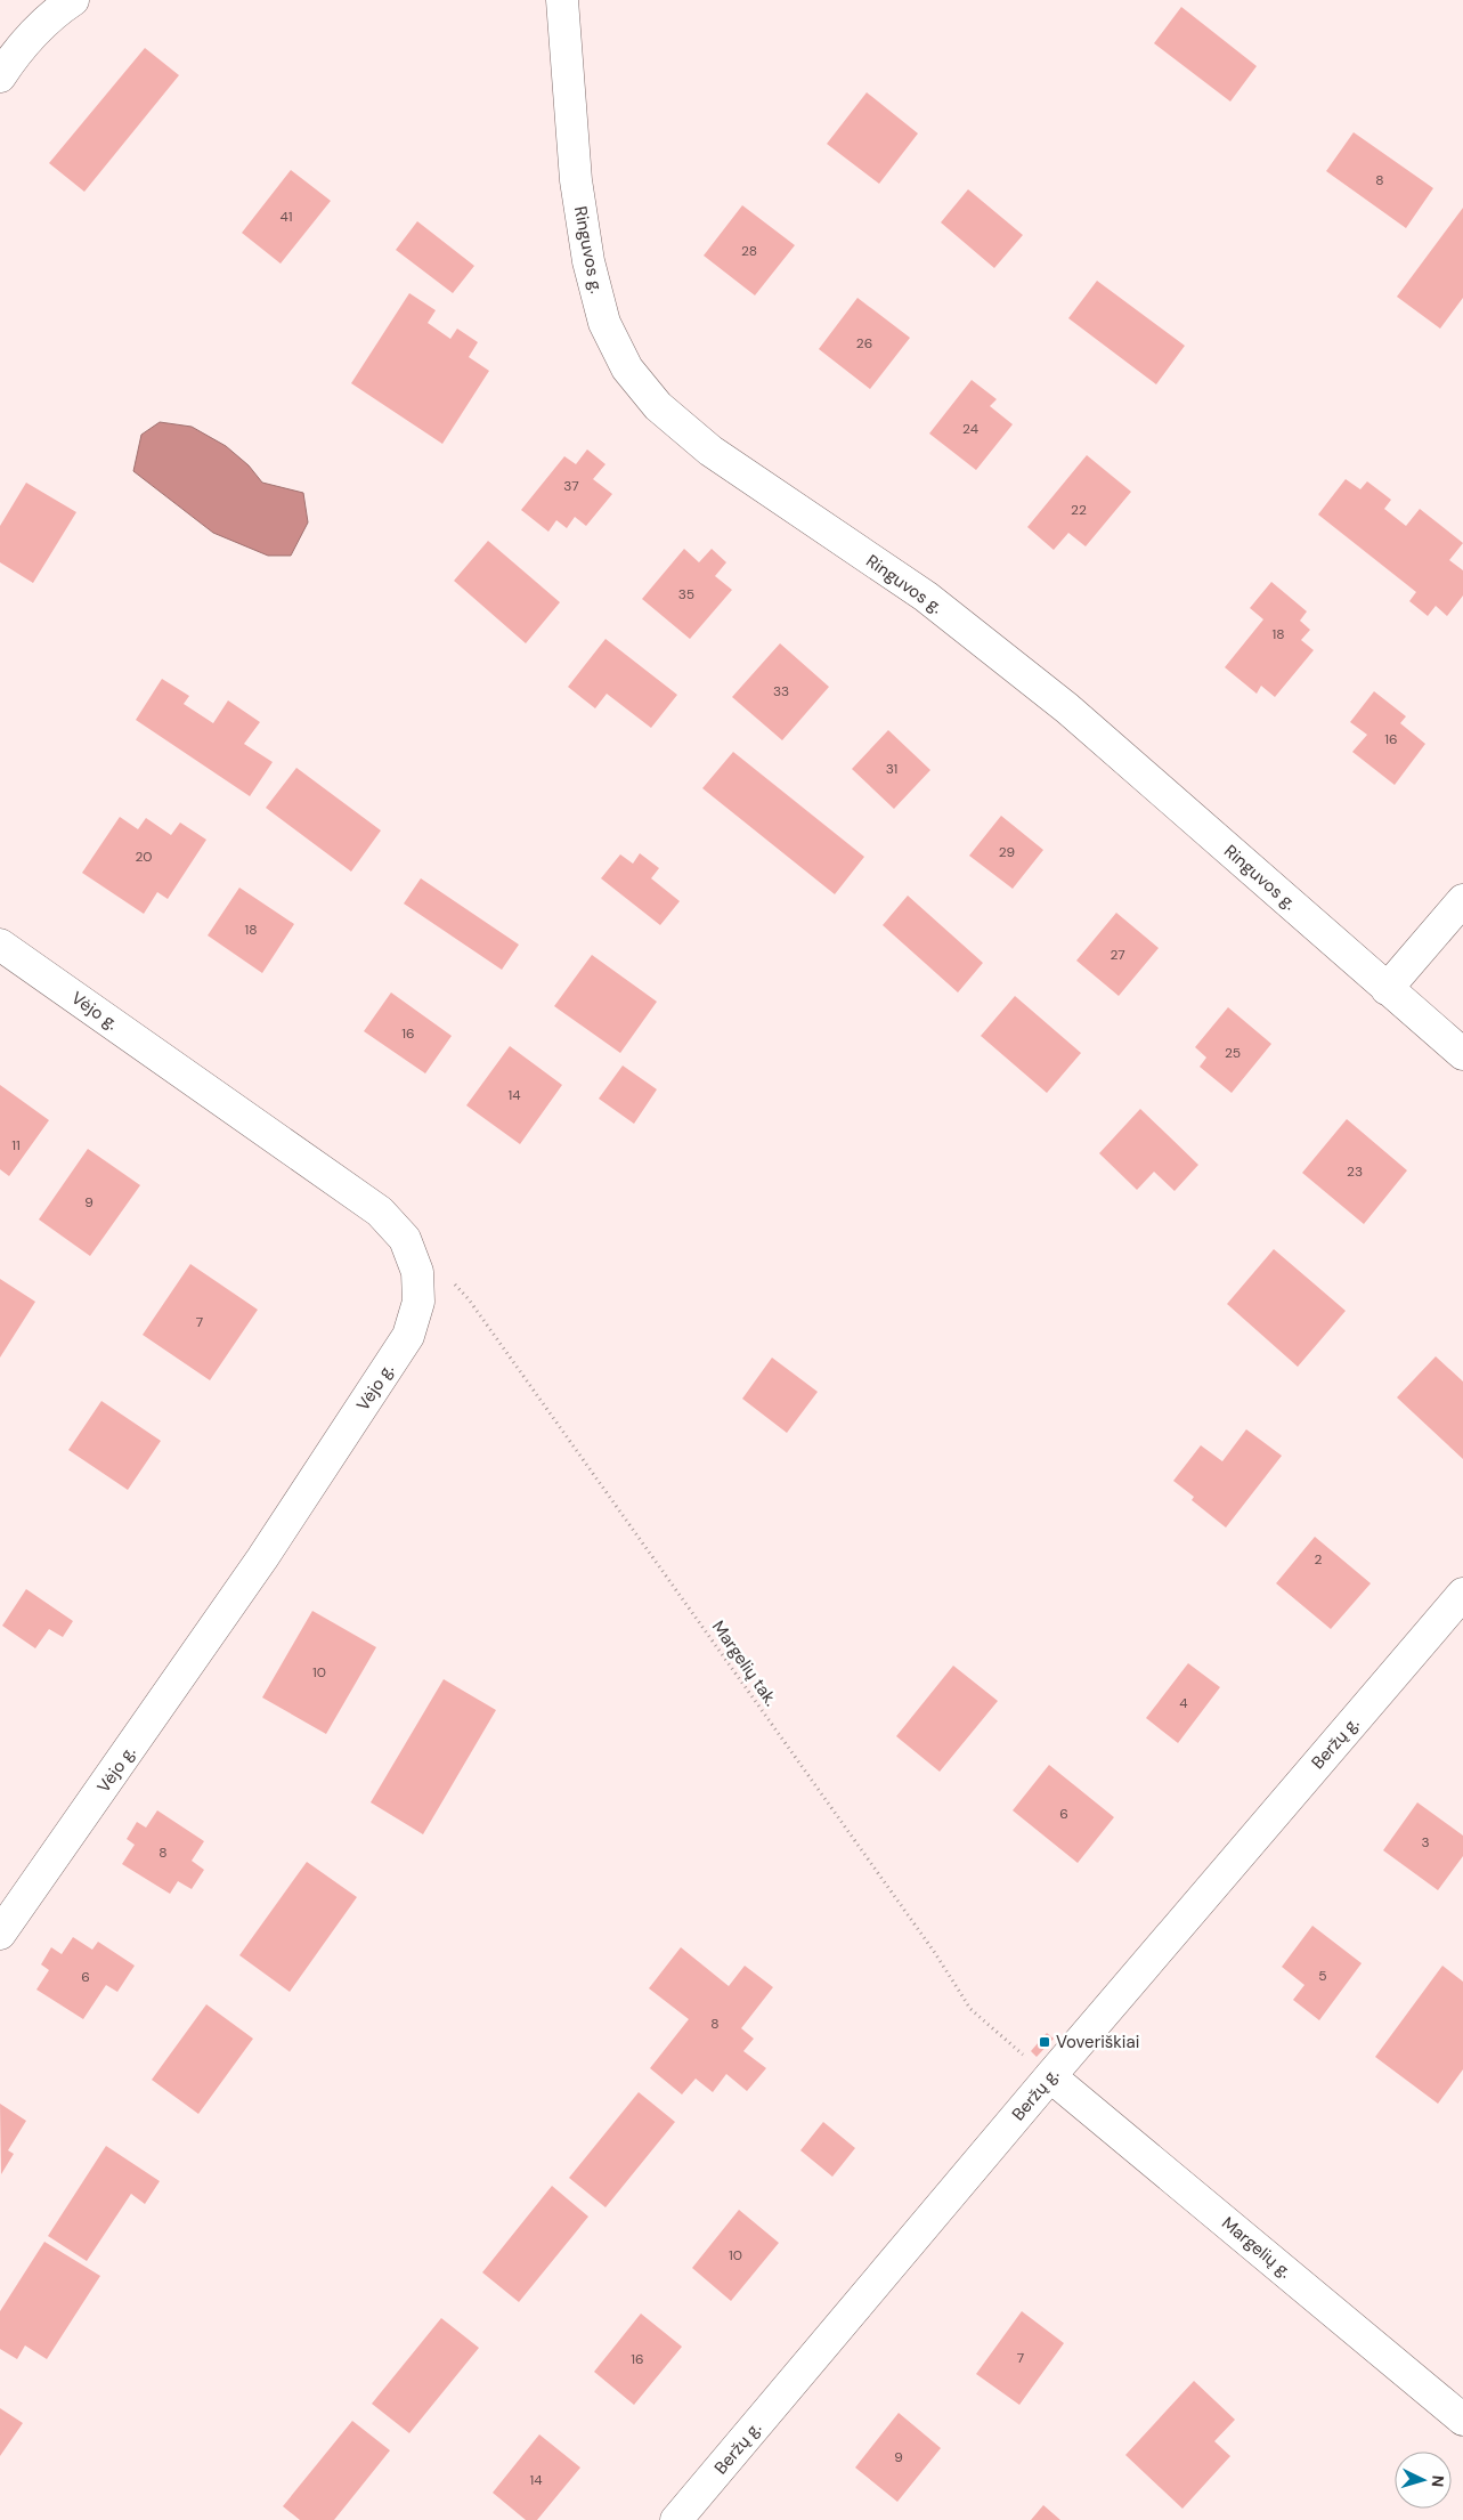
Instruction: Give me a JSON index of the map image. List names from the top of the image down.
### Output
{
  "streets": {
    "street": [
      "Ringuvos g.",
      "Vėjo g.",
      "Beržų g.",
      "Margelių g."
    ],
    "path": ["Margelių tak."]
  },
  "crossings": [
    ["Vėjo g.", "Margelių tak."],
    ["Margelių tak.", "Beržų g."],
    ["Margelių tak.", "Margelių g."],
    ["Beržų g.", "Margelių g."]
  ],
  "places": {
    "transit": ["Voveriškiai"]
  },
  "house_numbers": [
    "8",
    "41",
    "28",
    "26",
    "24",
    "37",
    "22",
    "35",
    "18",
    "33",
    "16",
    "31",
    "29",
    "20",
    "18",
    "27",
    "16",
    "25",
    "14",
    "11",
    "23",
    "9",
    "7",
    "2",
    "10",
    "4",
    "6",
    "3",
    "8",
    "5",
    "6",
    "8",
    "10",
    "7",
    "16",
    "9",
    "14"
  ],
  "north": "right"
}
